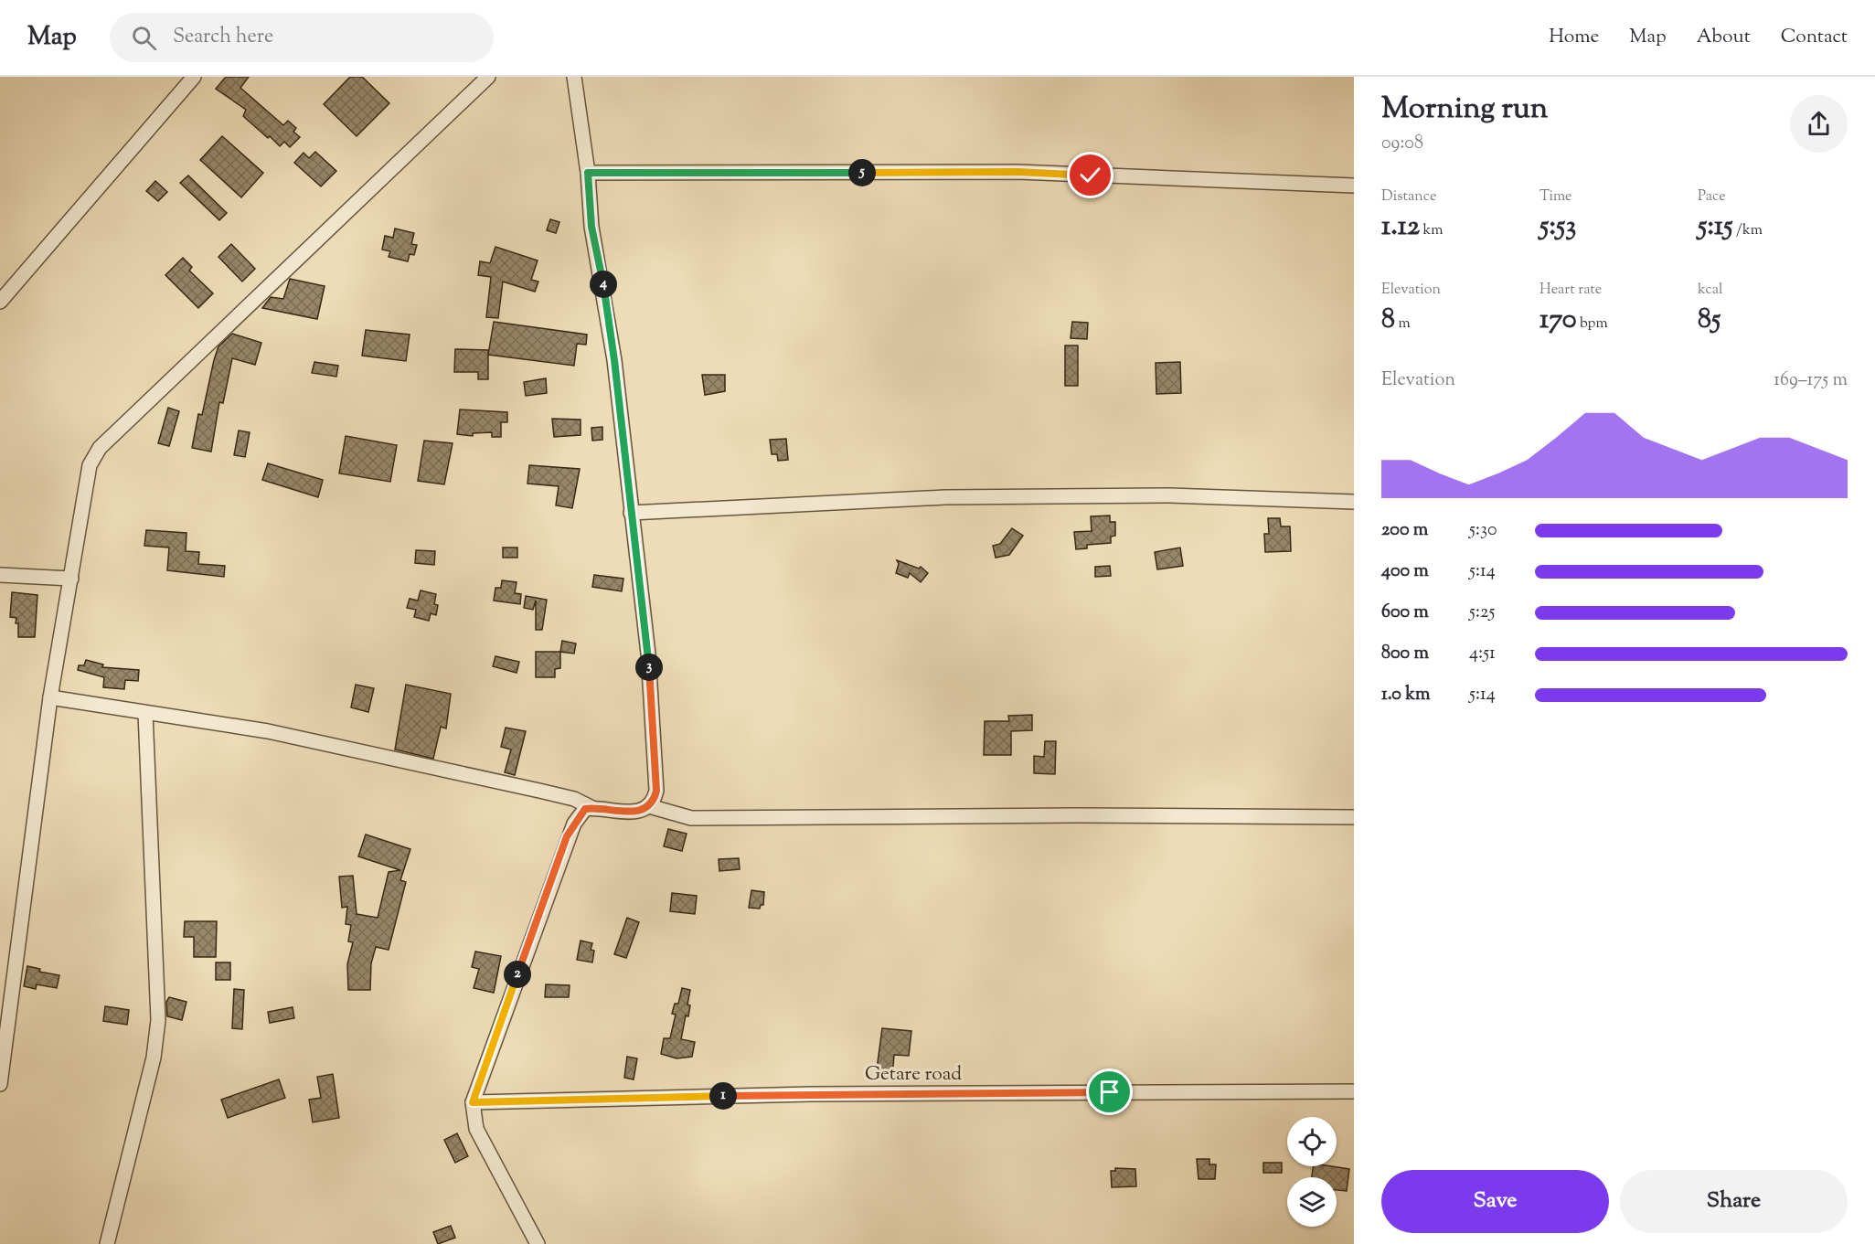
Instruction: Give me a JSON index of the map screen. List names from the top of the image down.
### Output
{
  "streets": {
    "street": ["Getare road"]
  },
  "page": {
    "header": "Map",
    "search": "Search here",
    "nav": [
      "Home",
      "Map",
      "About",
      "Contact"
    ],
    "heading": ["Morning run", "09:08"],
    "pins": [
      "5",
      "4",
      "3",
      "2",
      "1"
    ],
    "stats": [
      ["Distance", "1.12 km"],
      ["Time", "5:53"],
      ["Pace", "5:15 /km"],
      ["Elevation", "8 m"],
      ["Heart rate", "170 bpm"],
      ["kcal", "85"]
    ],
    "chart": ["Elevation", "169–175 m"],
    "list": [
      {
        "name": "200 m",
        "note": "5:30"
      },
      {
        "name": "400 m",
        "note": "5:14"
      },
      {
        "name": "600 m",
        "note": "5:25"
      },
      {
        "name": "800 m",
        "note": "4:51"
      },
      {
        "name": "1.0 km",
        "note": "5:14"
      }
    ],
    "buttons": ["Save", "Share"]
  }
}
